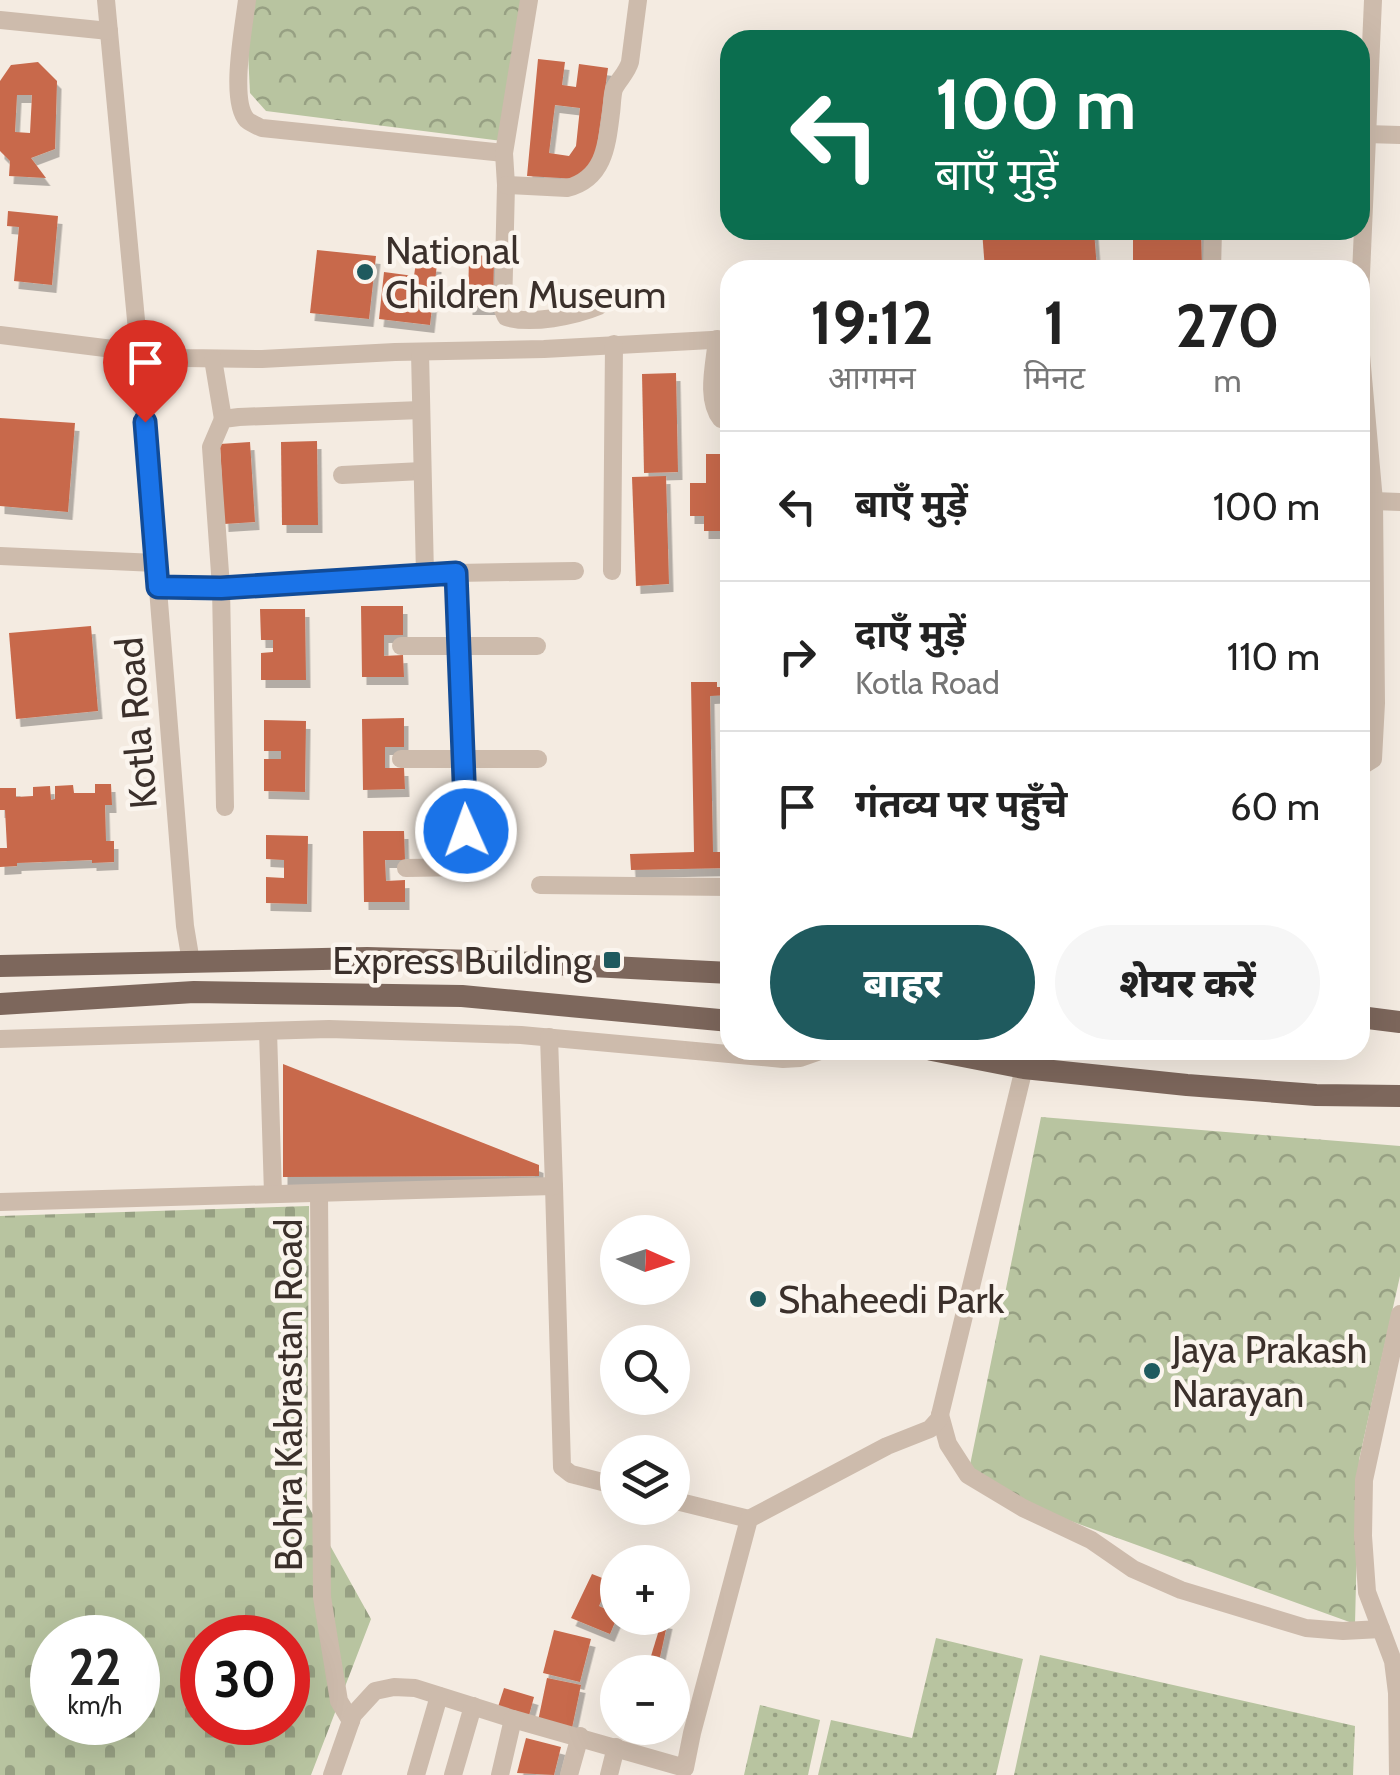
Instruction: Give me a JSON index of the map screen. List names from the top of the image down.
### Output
{
  "streets": {
    "street": ["Kotla Road", "Bohra Kabrastan Road"]
  },
  "places": {
    "other": ["National Children Museum", "Shaheedi Park", "Jaya Prakash Narayan"],
    "transit": ["Express Building"]
  },
  "north": "right",
  "page": {
    "turn": ["100 m", "बाएँ मुड़ें"],
    "eta": [
      "19:12",
      "आगमन",
      "1",
      "मिनट",
      "270",
      "m"
    ],
    "list": [
      {
        "name": "बाएँ मुड़ें",
        "value": "100 m"
      },
      {
        "name": "दाएँ मुड़ें",
        "note": "Kotla Road",
        "value": "110 m"
      },
      {
        "name": "गंतव्य पर पहुँचे",
        "value": "60 m"
      }
    ],
    "buttons": ["बाहर", "शेयर करें"],
    "map_buttons": ["+", "−"],
    "speed": "22 km/h",
    "limit": "30"
  }
}
